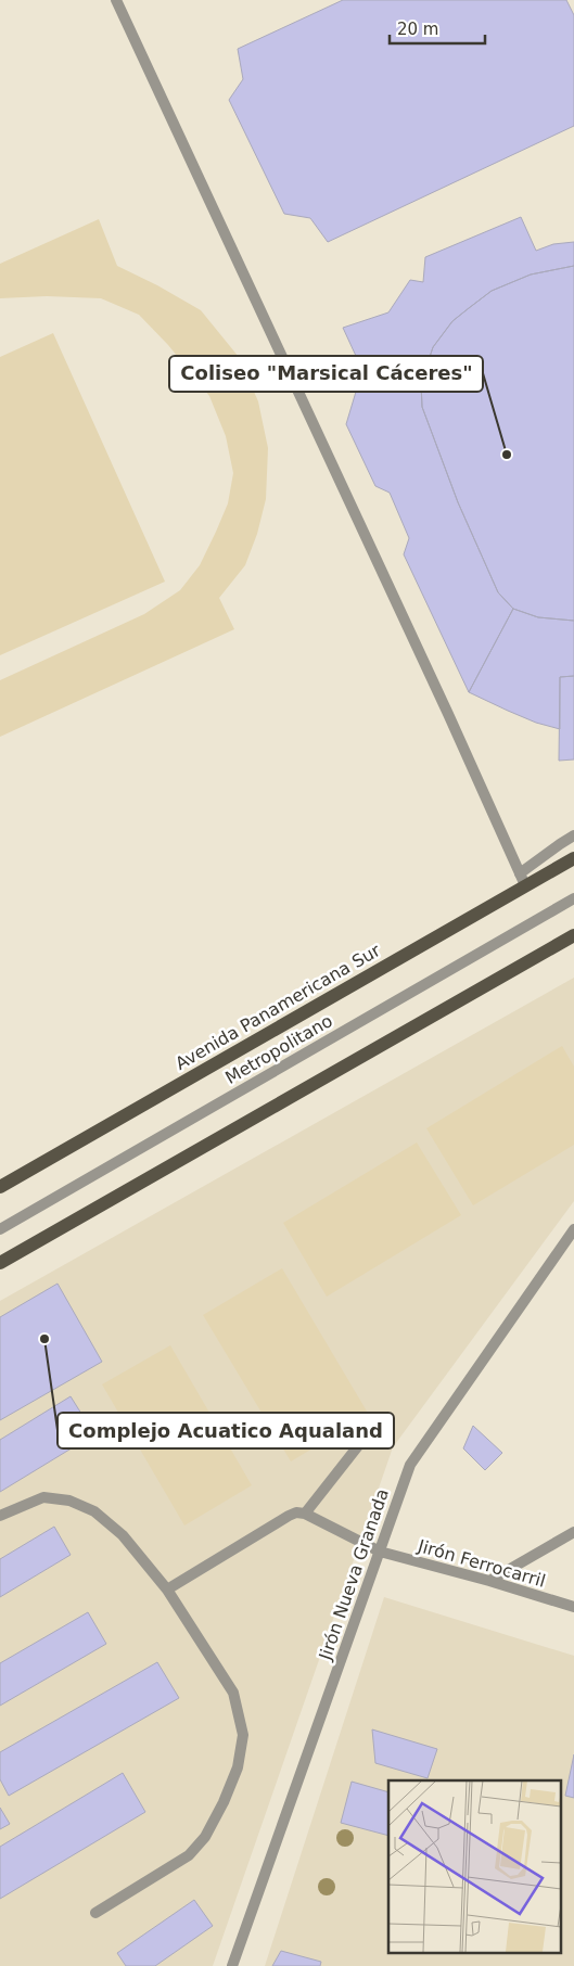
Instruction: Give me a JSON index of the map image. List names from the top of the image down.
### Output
{
  "streets": {
    "main road": ["Avenida Panamericana Sur"],
    "street": ["Metropolitano", "Jirón Ferrocarril", "Jirón Nueva Granada"]
  },
  "crossings": [
    ["Jirón Ferrocarril", "Jirón Nueva Granada"]
  ],
  "places": ["Coliseo \"Marsical Cáceres\"", "Complejo Acuatico Aqualand"],
  "scale_bar": "20 m"
}
